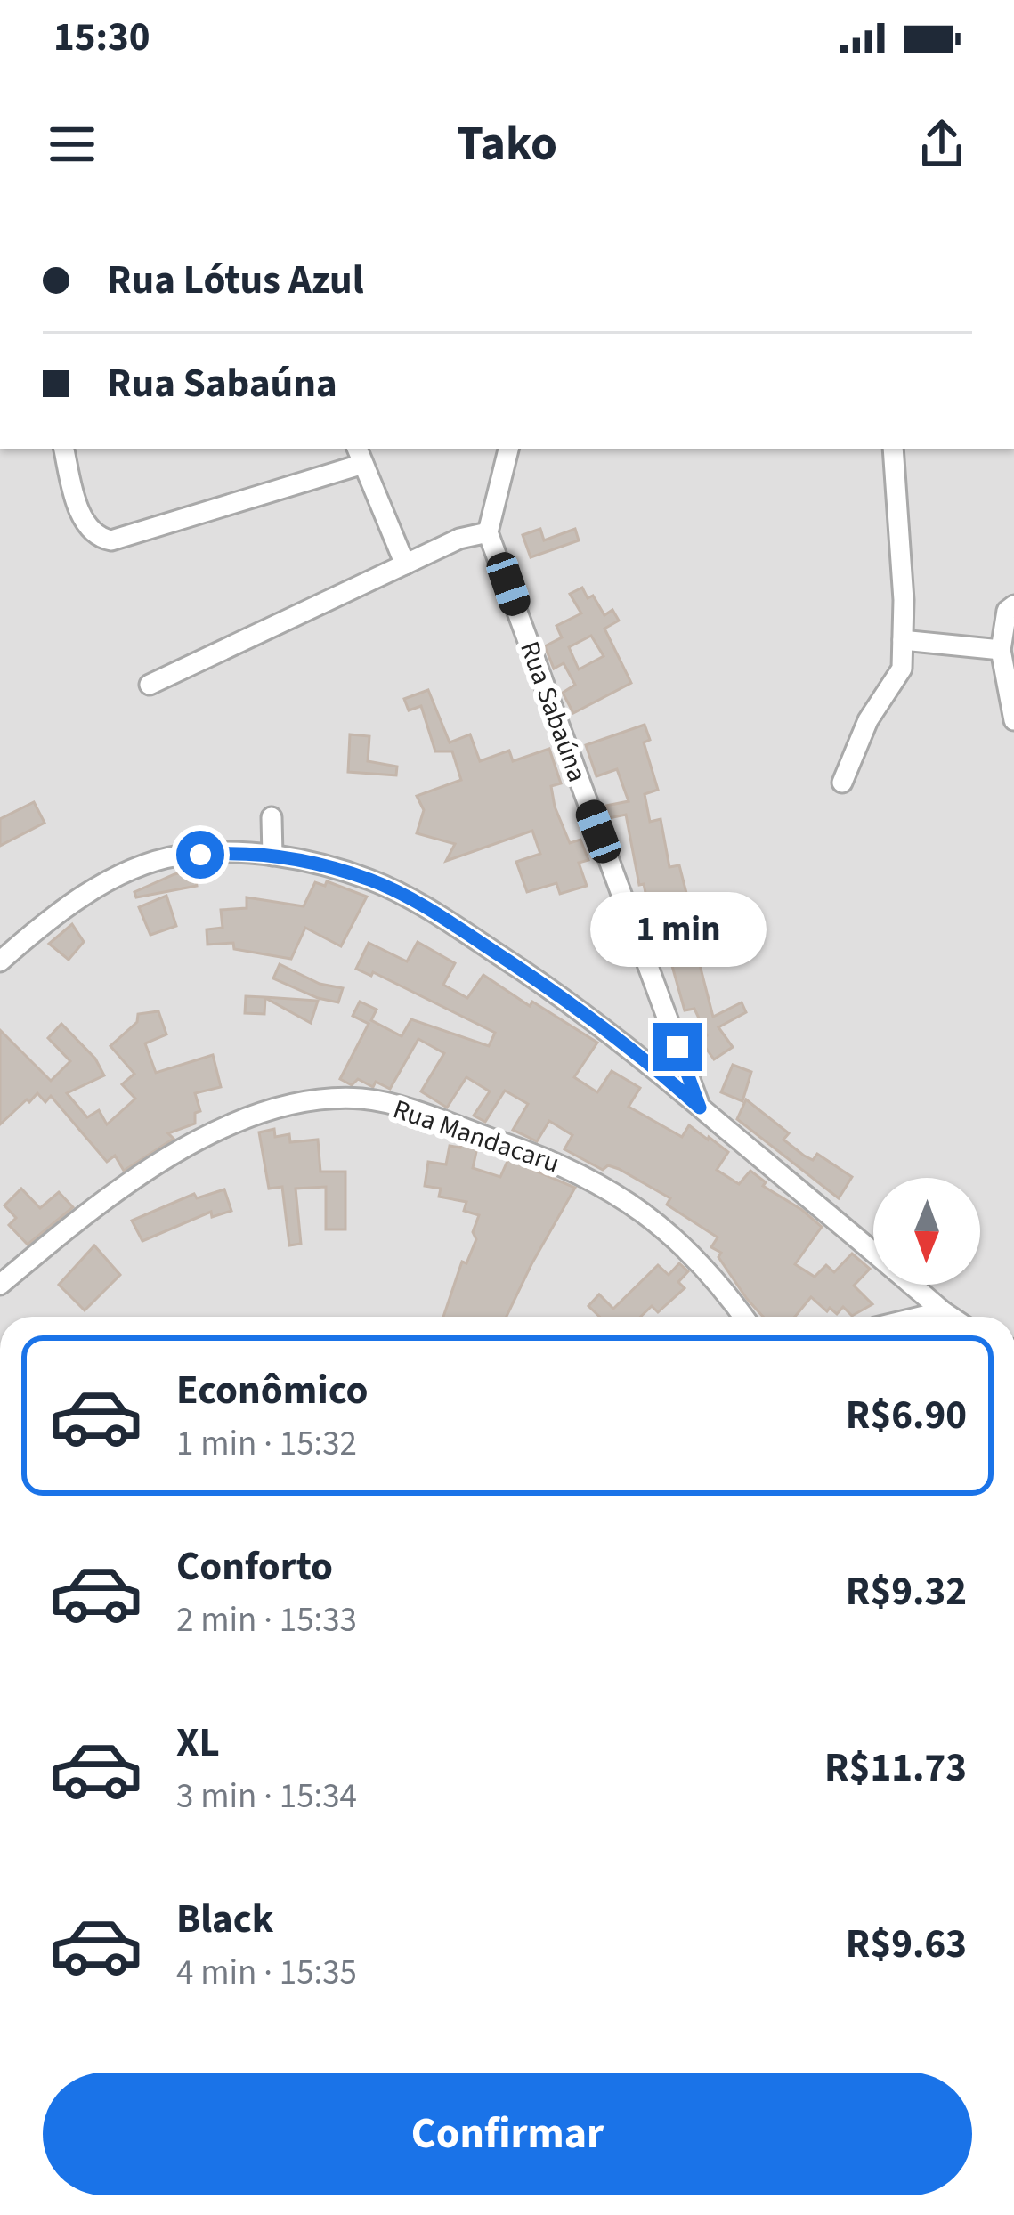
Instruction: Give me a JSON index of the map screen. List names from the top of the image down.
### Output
{
  "streets": {
    "street": ["Rua Sabaúna", "Rua Mandacaru"]
  },
  "north": "bottom",
  "page": {
    "status": "15:30",
    "header": "Tako",
    "banner": ["Rua Lótus Azul", "Rua Sabaúna"],
    "bubble": "1 min",
    "list": [
      {
        "name": "Econômico",
        "note": "1 min · 15:32",
        "value": "R$6.90"
      },
      {
        "name": "Conforto",
        "note": "2 min · 15:33",
        "value": "R$9.32"
      },
      {
        "name": "XL",
        "note": "3 min · 15:34",
        "value": "R$11.73"
      },
      {
        "name": "Black",
        "note": "4 min · 15:35",
        "value": "R$9.63"
      }
    ],
    "buttons": "Confirmar"
  }
}
